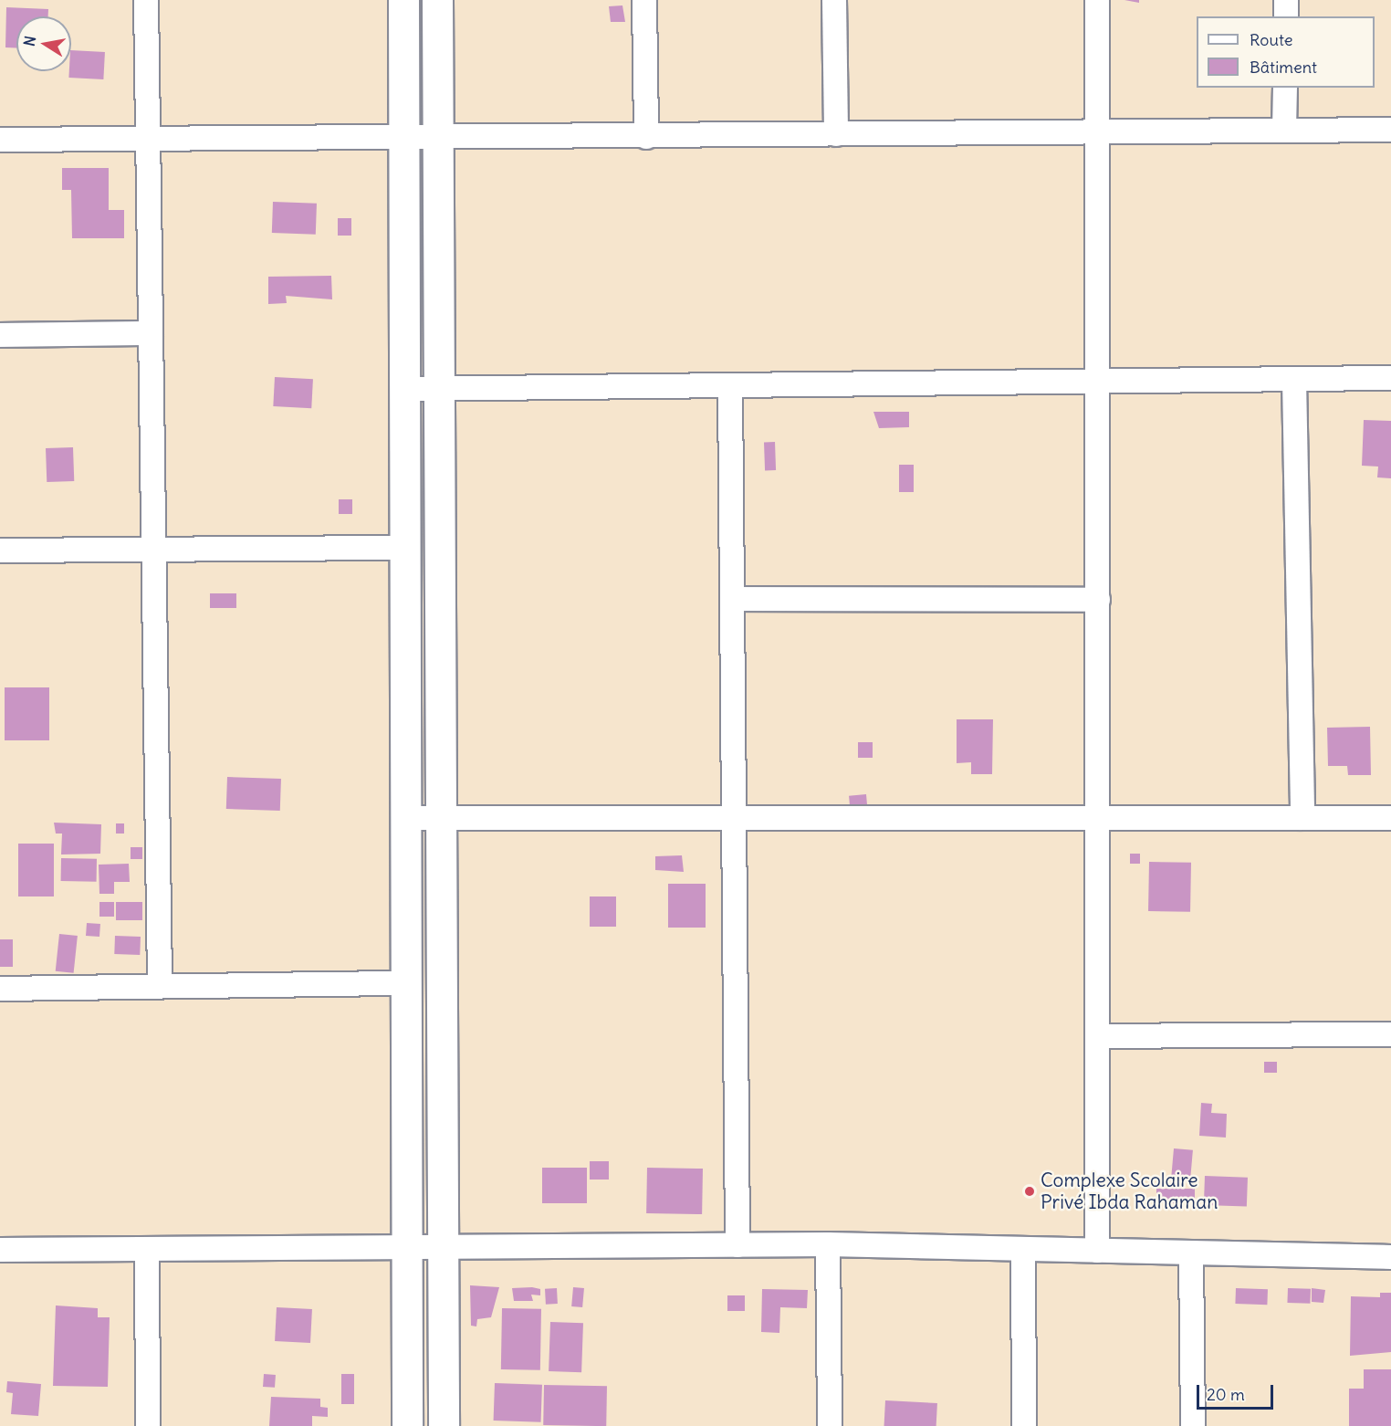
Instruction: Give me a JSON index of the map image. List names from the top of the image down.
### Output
{
  "places": ["Complexe Scolaire Privé Ibda Rahaman"],
  "legend": ["Route", "Bâtiment"],
  "scale_bar": "20 m",
  "north": "left"
}
